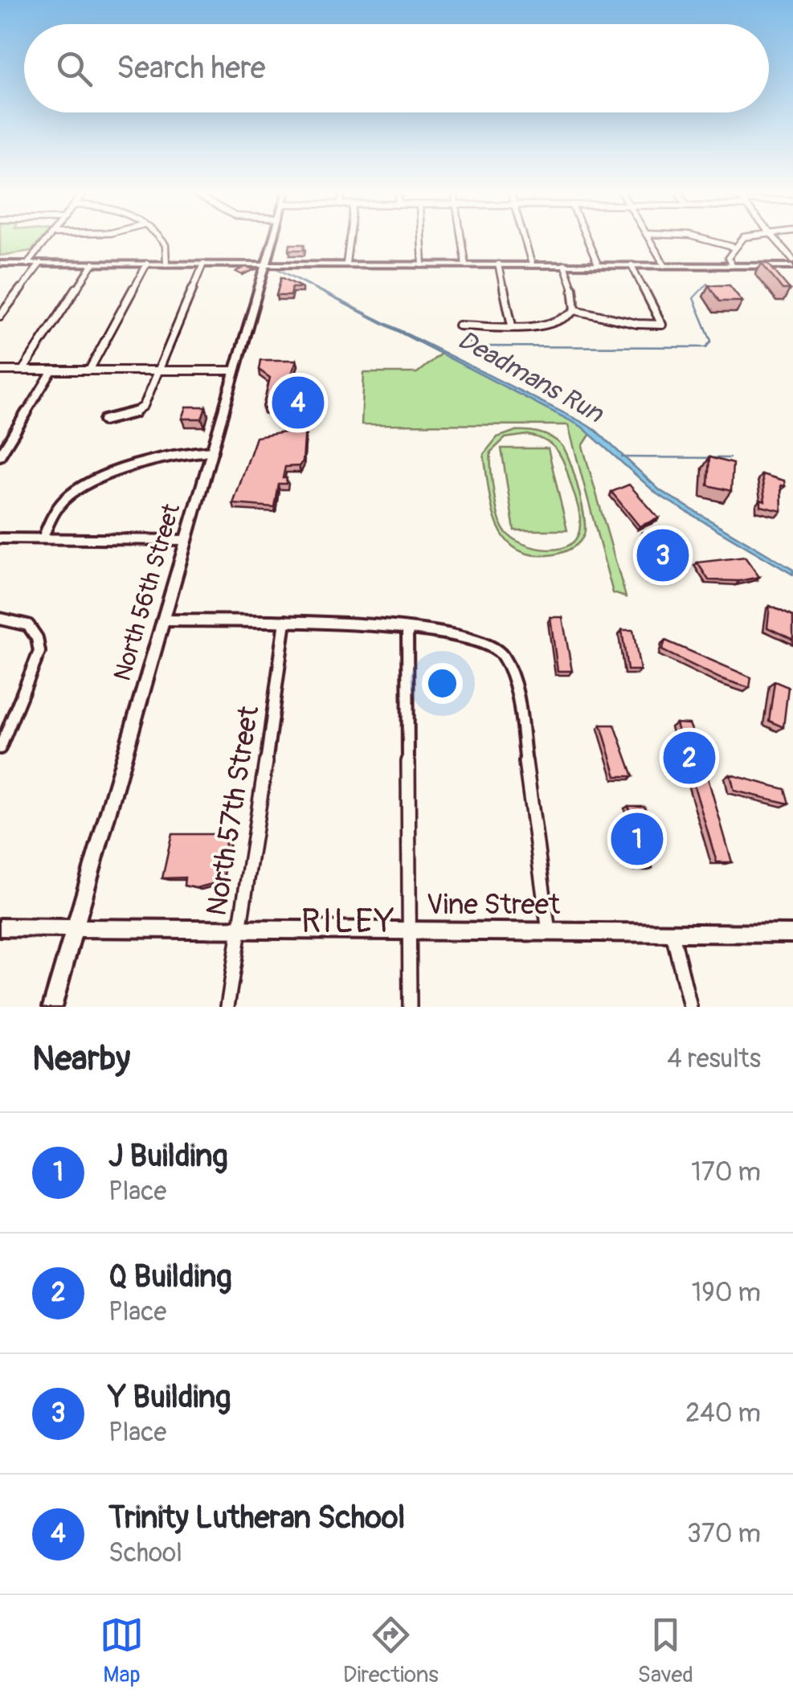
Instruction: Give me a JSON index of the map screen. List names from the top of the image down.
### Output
{
  "streets": {
    "main road": ["North 56th Street", "Vine Street"],
    "street": ["North 57th Street"]
  },
  "crossings": [
    ["North 56th Street", "Vine Street"],
    ["North 57th Street", "Vine Street"]
  ],
  "districts": ["RILEY"],
  "water": ["Deadmans Run"],
  "page": {
    "search": "Search here",
    "pins": [
      "4",
      "3",
      "2",
      "1"
    ],
    "heading": ["Nearby", "4 results"],
    "list": [
      {
        "mark": "1",
        "name": "J Building",
        "note": "Place",
        "value": "170 m"
      },
      {
        "mark": "2",
        "name": "Q Building",
        "note": "Place",
        "value": "190 m"
      },
      {
        "mark": "3",
        "name": "Y Building",
        "note": "Place",
        "value": "240 m"
      },
      {
        "mark": "4",
        "name": "Trinity Lutheran School",
        "note": "School",
        "value": "370 m"
      }
    ],
    "nav": ["Map", "Directions", "Saved"]
  }
}
